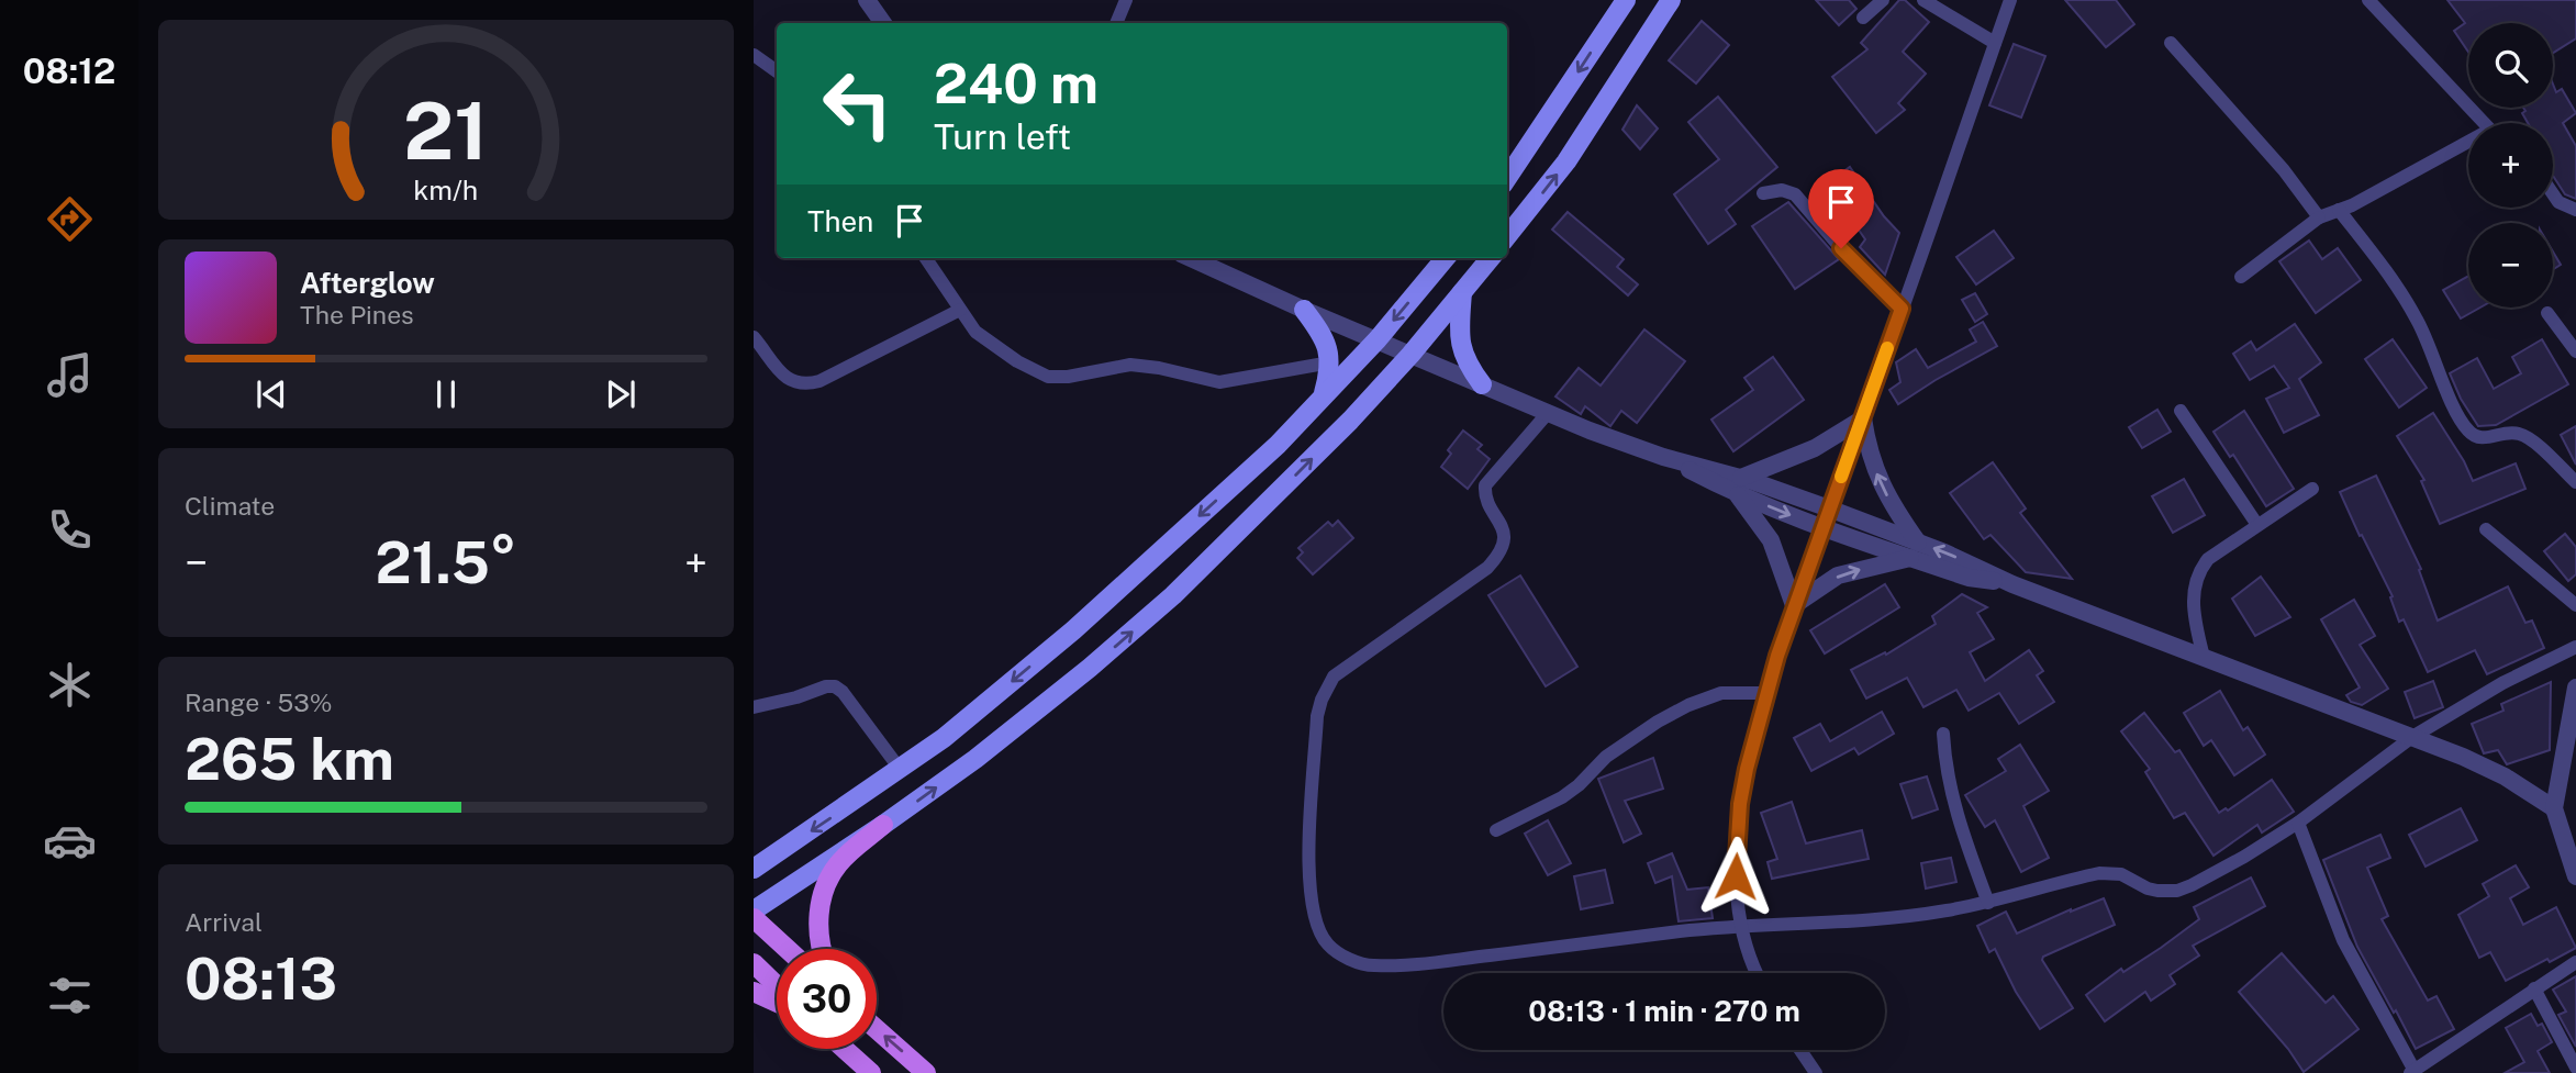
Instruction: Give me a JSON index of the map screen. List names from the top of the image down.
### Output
{
  "page": {
    "tabs": "08:12",
    "map_buttons": ["+", "−"],
    "turn": ["240 m", "Turn left"],
    "then": "Then",
    "song": ["Afterglow", "The Pines"],
    "tile": [
      "Climate",
      ["Range · 53%", "265 km"],
      ["Arrival", "08:13"]
    ],
    "heat": ["−", "21.5°", "+"],
    "limit": "30",
    "trip": "08:13 · 1 min · 270 m",
    "gauge": ["21", "km/h"]
  }
}
